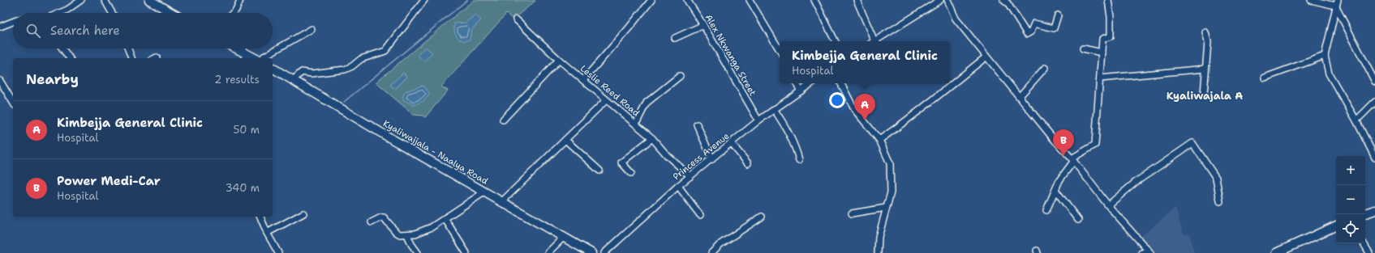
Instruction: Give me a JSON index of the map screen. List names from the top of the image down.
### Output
{
  "streets": {
    "main road": ["Kyaliwajjala - Naalya Road"],
    "street": ["Alex Nkwanga Street", "Leslie Reed Road", "Princess Avenue"]
  },
  "crossings": [
    ["Alex Nkwanga Street", "Princess Avenue"],
    ["Leslie Reed Road", "Princess Avenue"]
  ],
  "districts": ["Kyaliwajala A"],
  "page": {
    "search": "Search here",
    "popup": ["Kimbejja General Clinic", "Hospital"],
    "heading": ["Nearby", "2 results"],
    "pins": ["A", "B"],
    "list": [
      {
        "mark": "A",
        "name": "Kimbejja General Clinic",
        "note": "Hospital",
        "value": "50 m"
      },
      {
        "mark": "B",
        "name": "Power Medi-Car",
        "note": "Hospital",
        "value": "340 m"
      }
    ],
    "map_buttons": ["+", "−"]
  }
}
